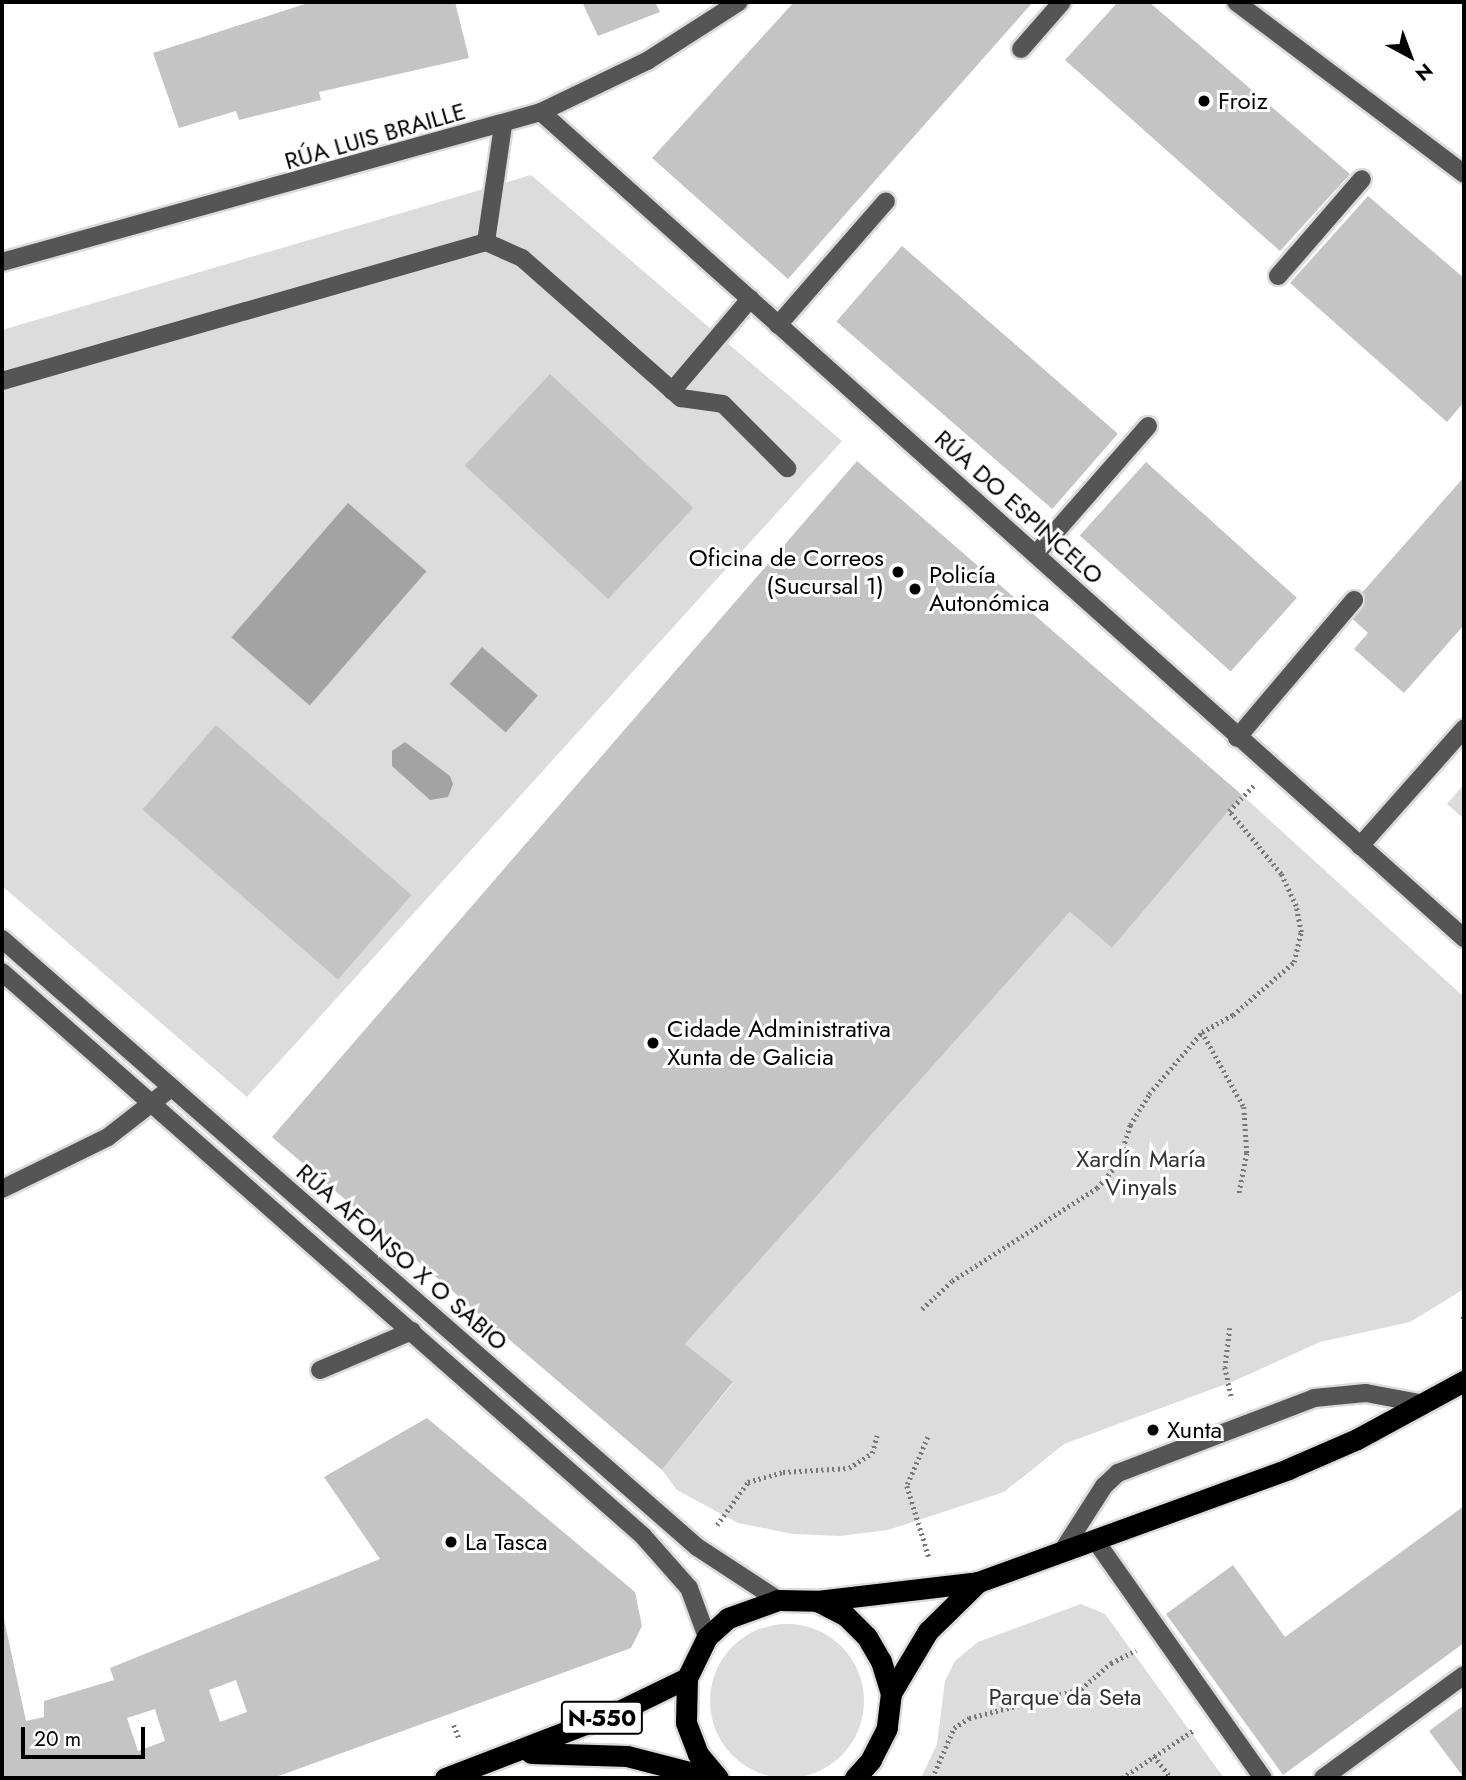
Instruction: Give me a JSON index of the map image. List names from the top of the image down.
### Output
{
  "streets": {
    "highway": ["N-550"],
    "street": ["RÚA LUIS BRAILLE", "RÚA DO ESPINCELO", "RÚA AFONSO X O SABIO"]
  },
  "crossings": [
    ["RÚA LUIS BRAILLE", "RÚA DO ESPINCELO"]
  ],
  "parks": ["Xardín María Vinyals", "Parque da Seta"],
  "places": [
    "Froiz",
    "Oficina de Correos (Sucursal 1)",
    "Policía Autonómica",
    "Cidade Administrativa Xunta de Galicia",
    "Xunta",
    "La Tasca"
  ],
  "scale_bar": "20 m",
  "north": "bottom right"
}
